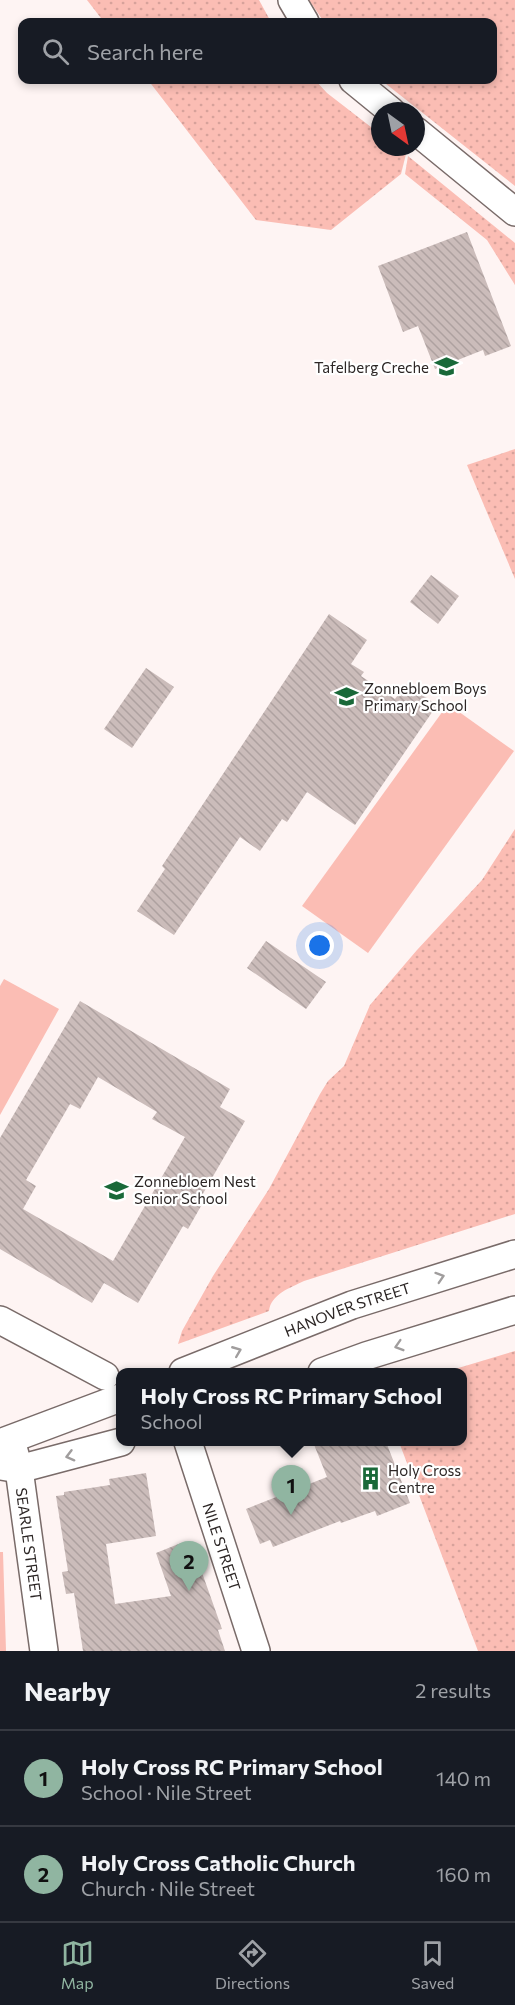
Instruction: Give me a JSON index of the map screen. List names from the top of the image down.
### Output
{
  "streets": {
    "street": ["HANOVER STREET", "SEARLE STREET", "NILE STREET"]
  },
  "places": {
    "school or university": ["Tafelberg Creche", "Zonnebloem Boys Primary School", "Zonnebloem Nest Senior School"],
    "building": ["Holy Cross Centre"]
  },
  "north": "bottom right",
  "page": {
    "search": "Search here",
    "popup": ["Holy Cross RC Primary School", "School"],
    "pins": ["1", "2"],
    "heading": ["Nearby", "2 results"],
    "list": [
      {
        "mark": "1",
        "name": "Holy Cross RC Primary School",
        "note": "School · Nile Street",
        "value": "140 m"
      },
      {
        "mark": "2",
        "name": "Holy Cross Catholic Church",
        "note": "Church · Nile Street",
        "value": "160 m"
      }
    ],
    "nav": ["Map", "Directions", "Saved"]
  }
}
